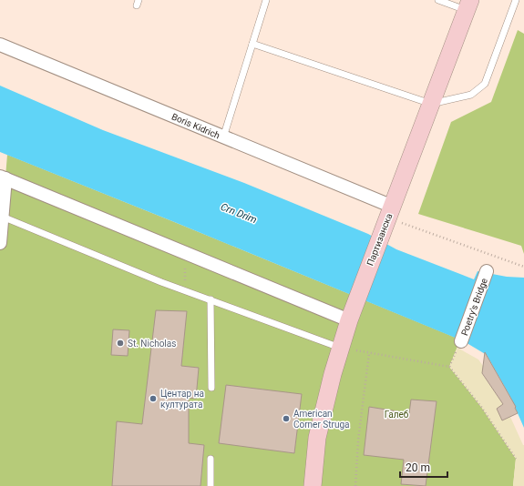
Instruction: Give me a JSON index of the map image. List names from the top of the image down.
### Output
{
  "streets": {
    "main road": ["Партизанска"],
    "street": ["Boris Kidrich", "Poetry's Bridge"]
  },
  "crossings": [
    ["Boris Kidrich", "Партизанска"]
  ],
  "water": ["Crn Drim"],
  "parks": ["Галеб"],
  "places": ["St. Nicholas", "Центар на културата", "American Corner Struga"],
  "scale_bar": "20 m"
}
